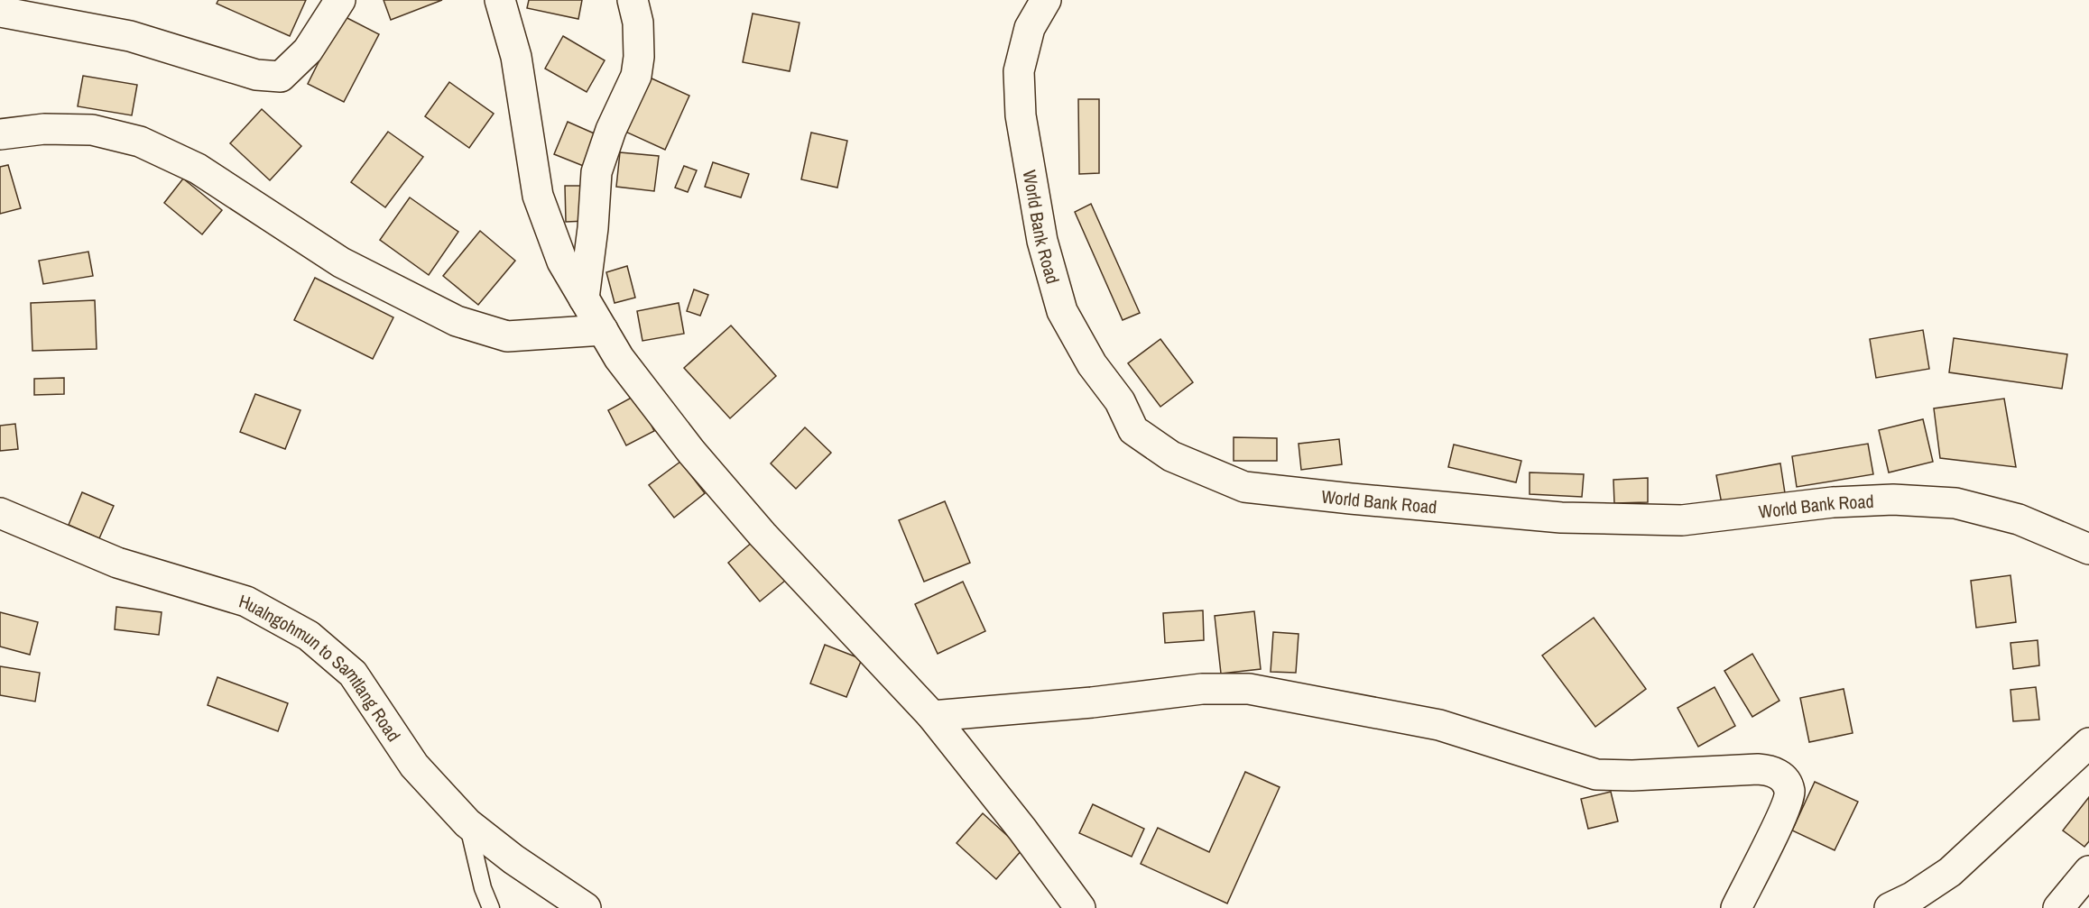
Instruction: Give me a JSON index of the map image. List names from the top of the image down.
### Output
{
  "streets": {
    "street": ["World Bank Road", "Hualngohmun to Samtlang Road"]
  }
}
